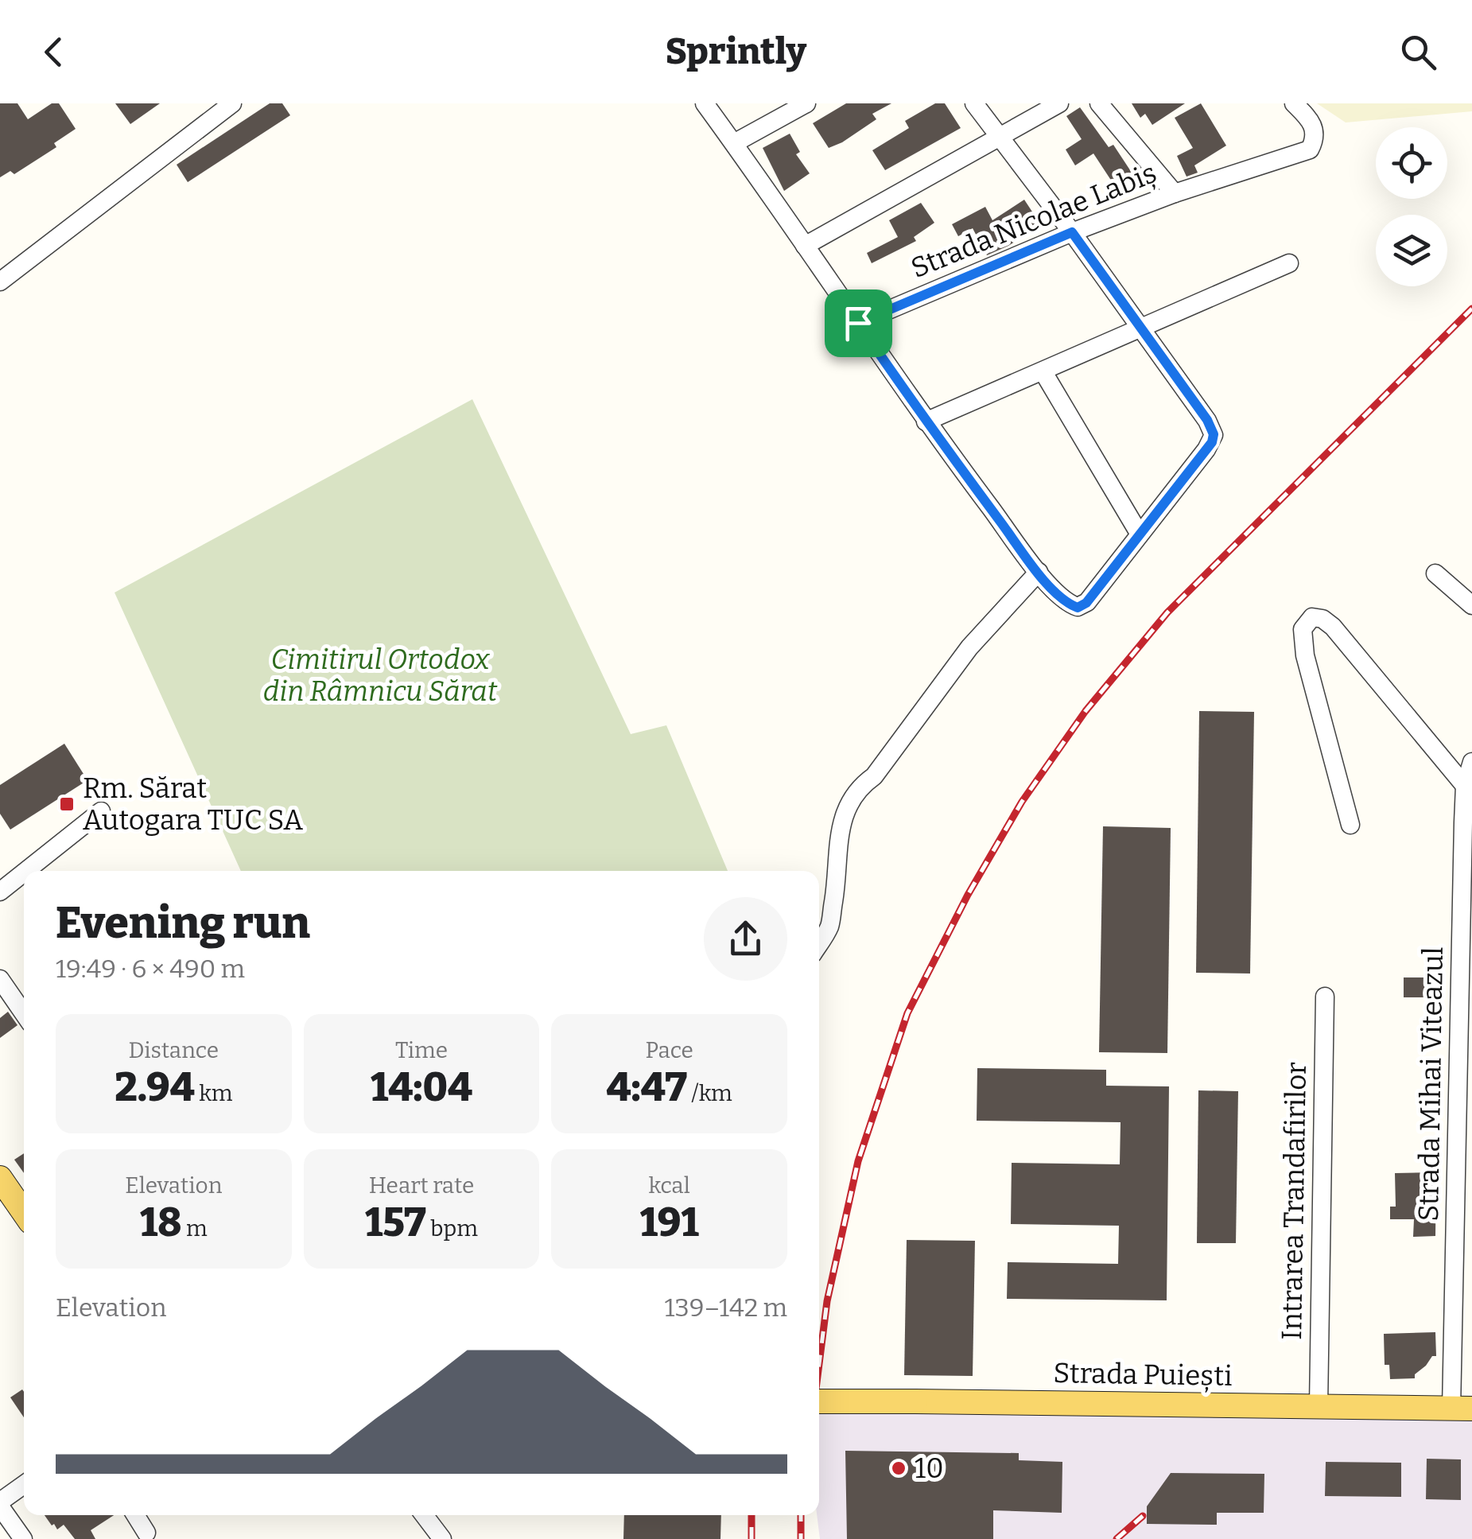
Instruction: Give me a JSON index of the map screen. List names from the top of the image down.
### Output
{
  "streets": {
    "main road": ["Strada Puiești"],
    "street": ["Strada Nicolae Labiș", "Strada Mihai Viteazul", "Intrarea Trandafirilor"]
  },
  "crossings": [
    ["Strada Mihai Viteazul", "Strada Puiești"],
    ["Intrarea Trandafirilor", "Strada Puiești"]
  ],
  "parks": ["Cimitirul Ortodox din Râmnicu Sărat"],
  "places": {
    "transit": ["Rm. Sărat Autogara TUC SA"],
    "other": ["10"]
  },
  "page": {
    "header": "Sprintly",
    "heading": ["Evening run", "19:49 · 6 × 490 m"],
    "stats": [
      ["Distance", "2.94 km"],
      ["Time", "14:04"],
      ["Pace", "4:47 /km"],
      ["Elevation", "18 m"],
      ["Heart rate", "157 bpm"],
      ["kcal", "191"]
    ],
    "chart": ["Elevation", "139–142 m"]
  }
}
